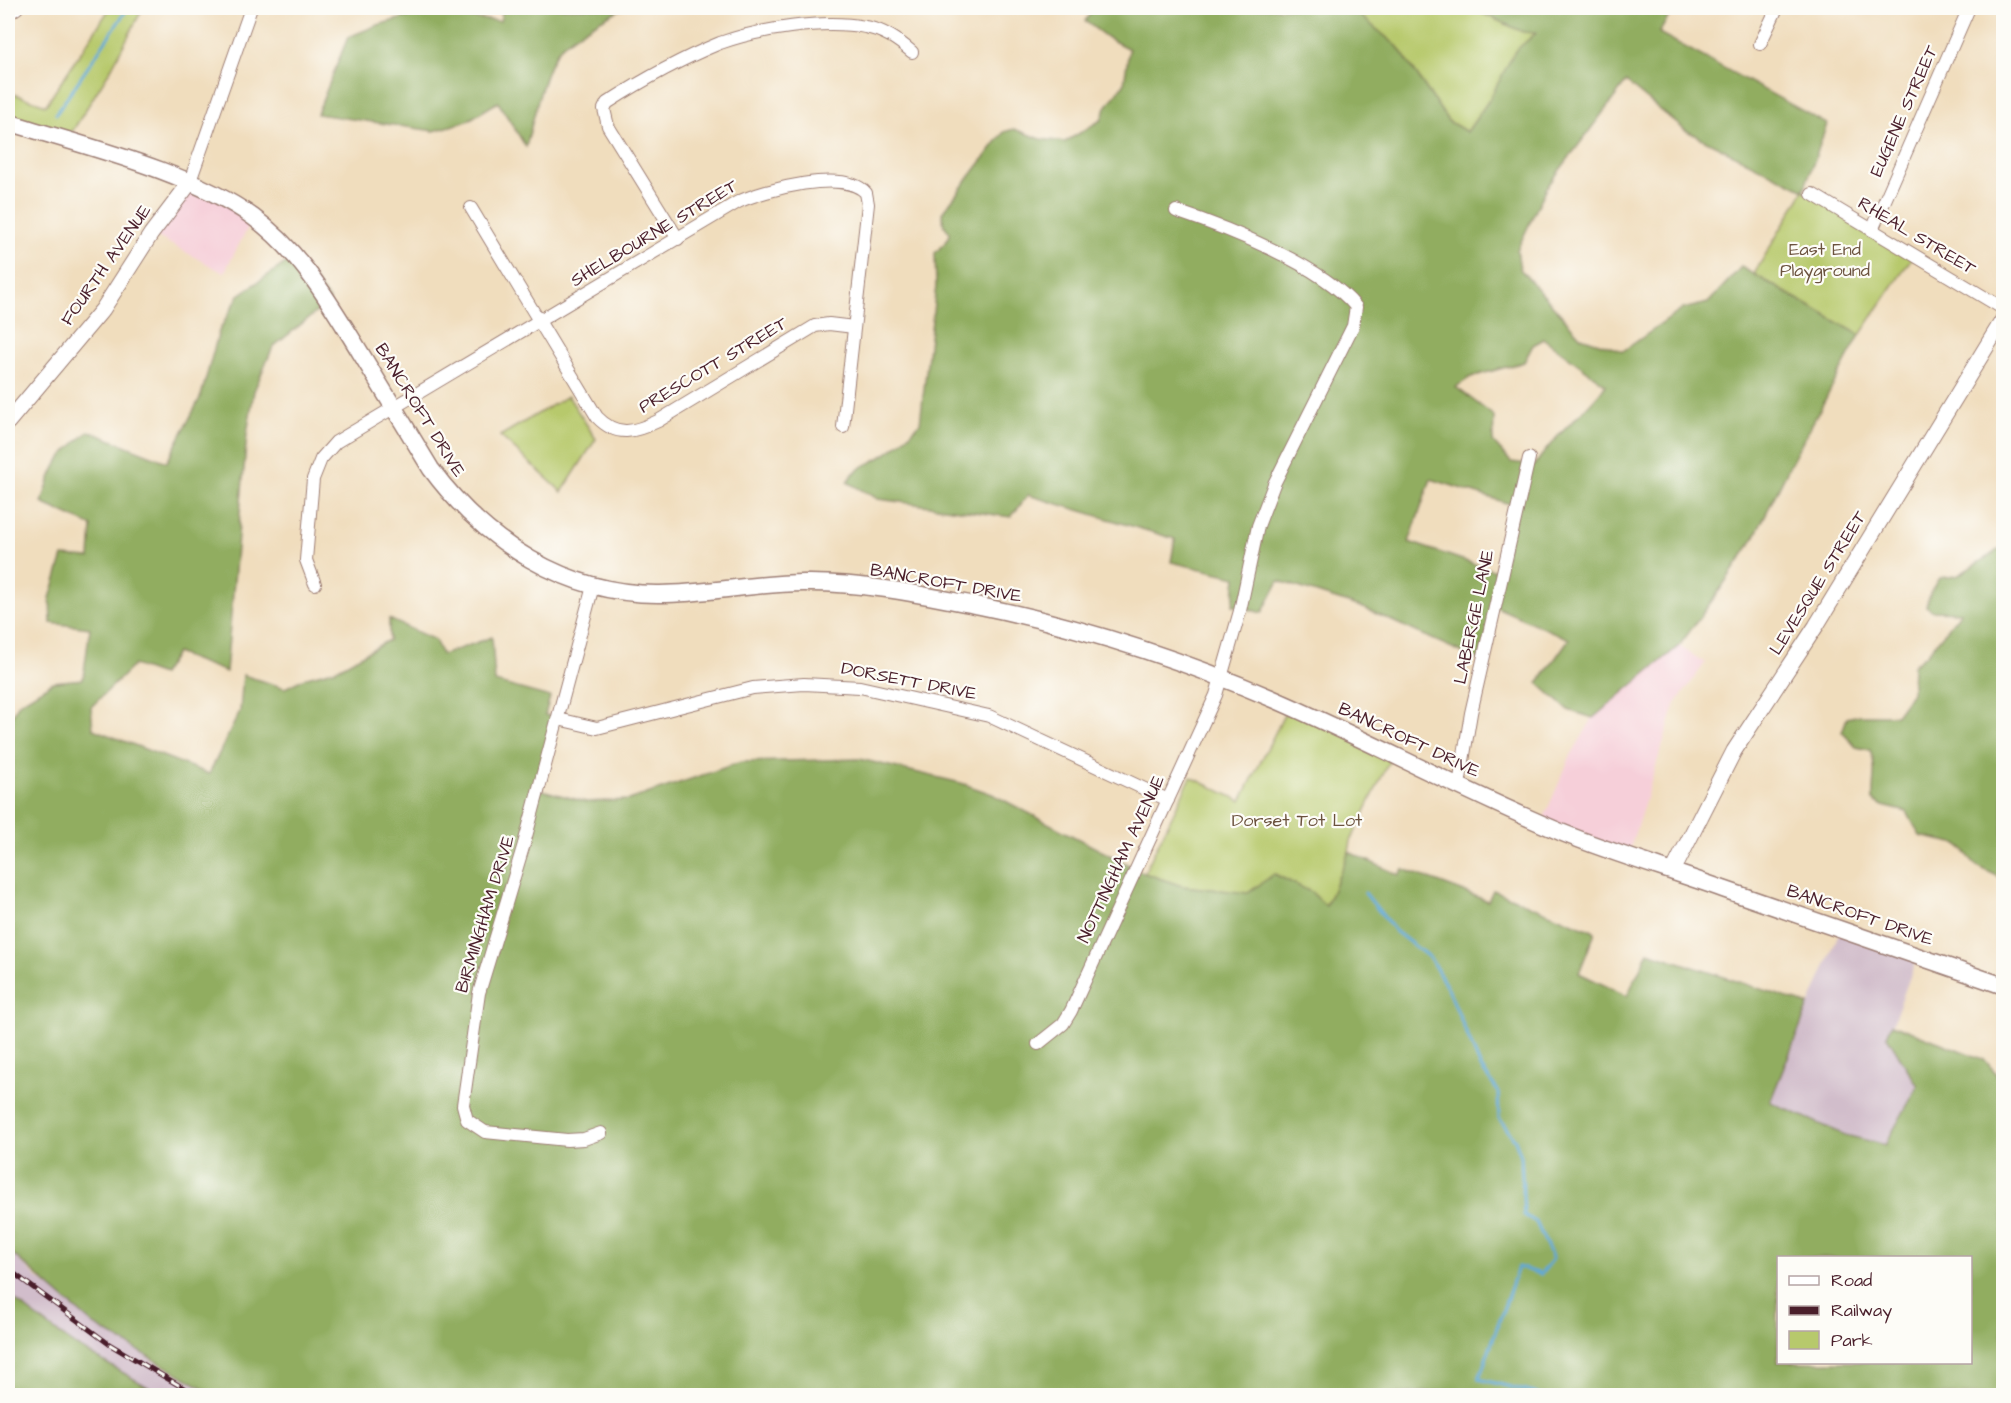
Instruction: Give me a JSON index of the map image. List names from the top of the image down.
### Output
{
  "streets": {
    "main road": ["BANCROFT DRIVE"],
    "street": [
      "EUGENE STREET",
      "SHELBOURNE STREET",
      "RHEAL STREET",
      "FOURTH AVENUE",
      "PRESCOTT STREET",
      "LEVESQUE STREET",
      "LABERGE LANE",
      "DORSETT DRIVE",
      "NOTTINGHAM AVENUE",
      "BIRMINGHAM DRIVE"
    ]
  },
  "crossings": [
    ["EUGENE STREET", "RHEAL STREET"],
    ["SHELBOURNE STREET", "PRESCOTT STREET"],
    ["SHELBOURNE STREET", "BANCROFT DRIVE"],
    ["FOURTH AVENUE", "BANCROFT DRIVE"],
    ["BANCROFT DRIVE", "LEVESQUE STREET"],
    ["BANCROFT DRIVE", "LABERGE LANE"],
    ["BANCROFT DRIVE", "NOTTINGHAM AVENUE"],
    ["BANCROFT DRIVE", "BIRMINGHAM DRIVE"],
    ["DORSETT DRIVE", "NOTTINGHAM AVENUE"],
    ["DORSETT DRIVE", "BIRMINGHAM DRIVE"]
  ],
  "parks": ["East End Playground", "Dorset Tot Lot"],
  "legend": ["Road", "Railway", "Park"]
}
